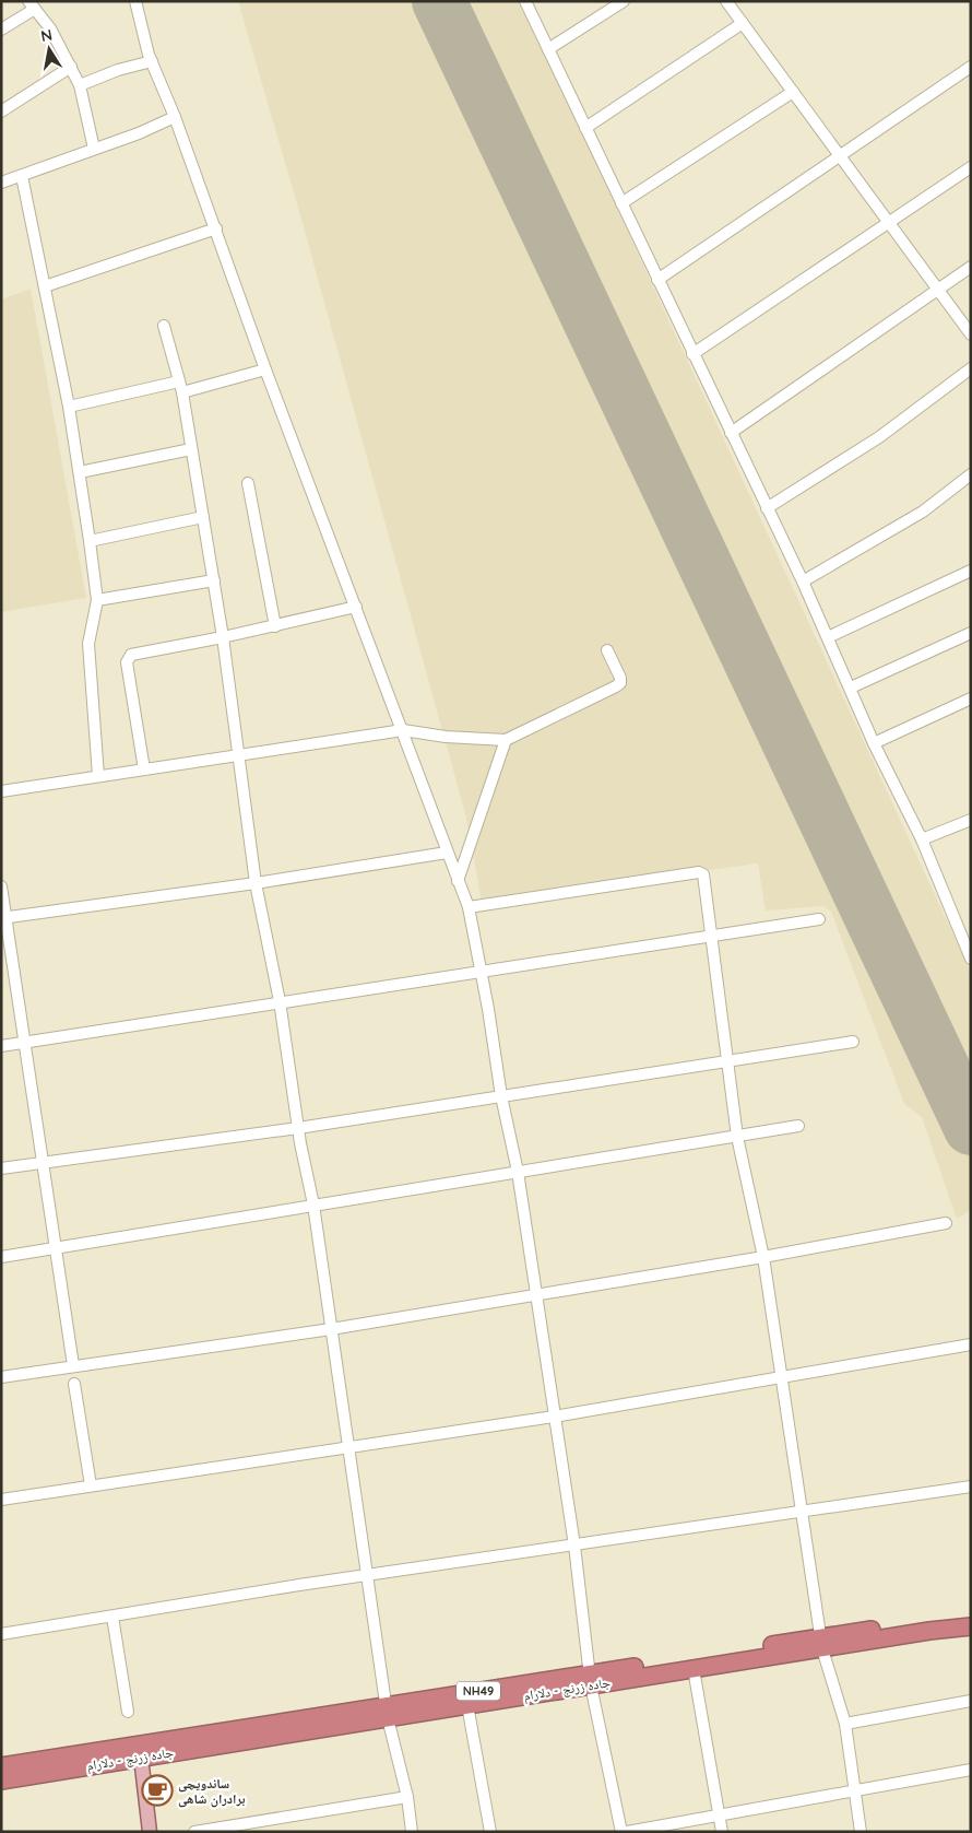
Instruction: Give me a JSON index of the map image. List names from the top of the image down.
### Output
{
  "streets": {
    "highway": ["جاده زرنج - دلارام", "NH49"]
  },
  "places": {
    "cafe": ["ساندویچی برادران شاهی"]
  },
  "north": "top"
}
